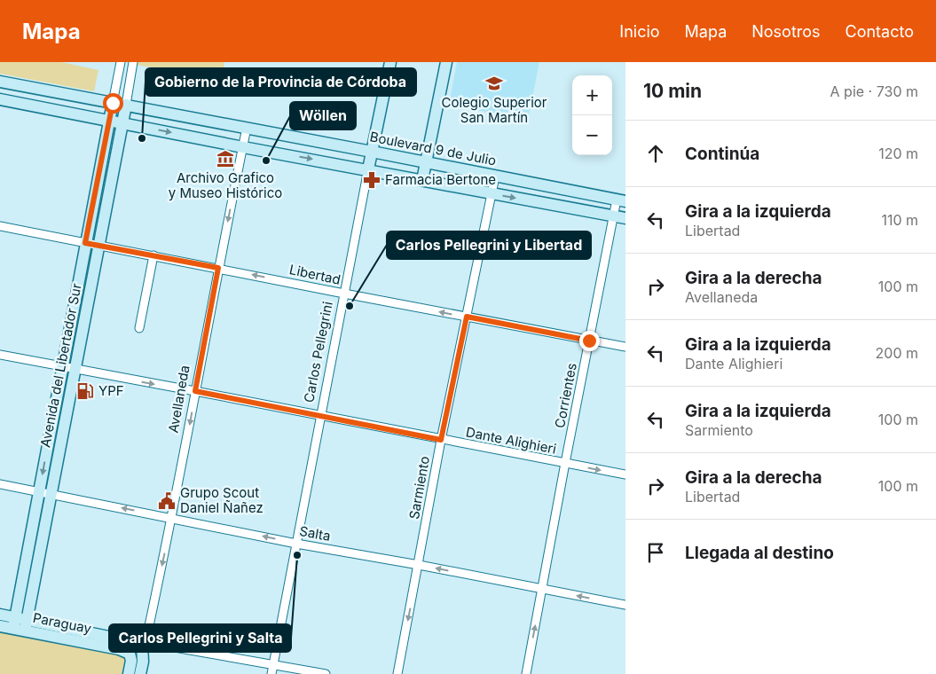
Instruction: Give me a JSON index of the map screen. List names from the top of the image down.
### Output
{
  "streets": {
    "main road": [
      "Boulevard 9 de Julio",
      "Carlos Pellegrini",
      "Avenida del Libertador Sur",
      "Avellaneda",
      "Paraguay"
    ],
    "street": [
      "Libertad",
      "Corrientes",
      "Dante Alighieri",
      "Sarmiento",
      "Salta"
    ]
  },
  "crossings": [
    ["Boulevard 9 de Julio", "Carlos Pellegrini"],
    ["Boulevard 9 de Julio", "Avenida del Libertador Sur"],
    ["Boulevard 9 de Julio", "Corrientes"],
    ["Boulevard 9 de Julio", "Avellaneda"],
    ["Boulevard 9 de Julio", "Sarmiento"],
    ["Libertad", "Carlos Pellegrini"],
    ["Libertad", "Avenida del Libertador Sur"],
    ["Libertad", "Corrientes"],
    ["Libertad", "Avellaneda"],
    ["Libertad", "Sarmiento"],
    ["Carlos Pellegrini", "Dante Alighieri"],
    ["Carlos Pellegrini", "Salta"],
    ["Carlos Pellegrini", "Paraguay"],
    ["Avenida del Libertador Sur", "Dante Alighieri"],
    ["Avenida del Libertador Sur", "Salta"],
    ["Avenida del Libertador Sur", "Paraguay"],
    ["Corrientes", "Dante Alighieri"],
    ["Corrientes", "Salta"],
    ["Avellaneda", "Dante Alighieri"],
    ["Avellaneda", "Salta"],
    ["Avellaneda", "Paraguay"],
    ["Dante Alighieri", "Sarmiento"],
    ["Sarmiento", "Salta"]
  ],
  "one_way": ["Libertad", "Avellaneda", "Salta"],
  "places": {
    "school or university": ["Colegio Superior San Martín"],
    "other": [
      "Gobierno de la Provincia de Córdoba",
      "Wöllen",
      "Carlos Pellegrini y Libertad",
      "Carlos Pellegrini y Salta"
    ],
    "museum": ["Archivo Grafico y Museo Histórico"],
    "pharmacy": ["Farmacia Bertone"],
    "fuel station": ["YPF"],
    "public building": ["Grupo Scout Daniel Ñañez"]
  },
  "page": {
    "header": "Mapa",
    "nav": [
      "Inicio",
      "Mapa",
      "Nosotros",
      "Contacto"
    ],
    "heading": ["10 min", "A pie · 730 m"],
    "map_buttons": ["+", "−"],
    "list": [
      ["Continúa", "120 m"],
      ["Gira a la izquierda", "Libertad", "110 m"],
      ["Gira a la derecha", "Avellaneda", "100 m"],
      ["Gira a la izquierda", "Dante Alighieri", "200 m"],
      ["Gira a la izquierda", "Sarmiento", "100 m"],
      ["Gira a la derecha", "Libertad", "100 m"],
      "Llegada al destino"
    ]
  }
}
